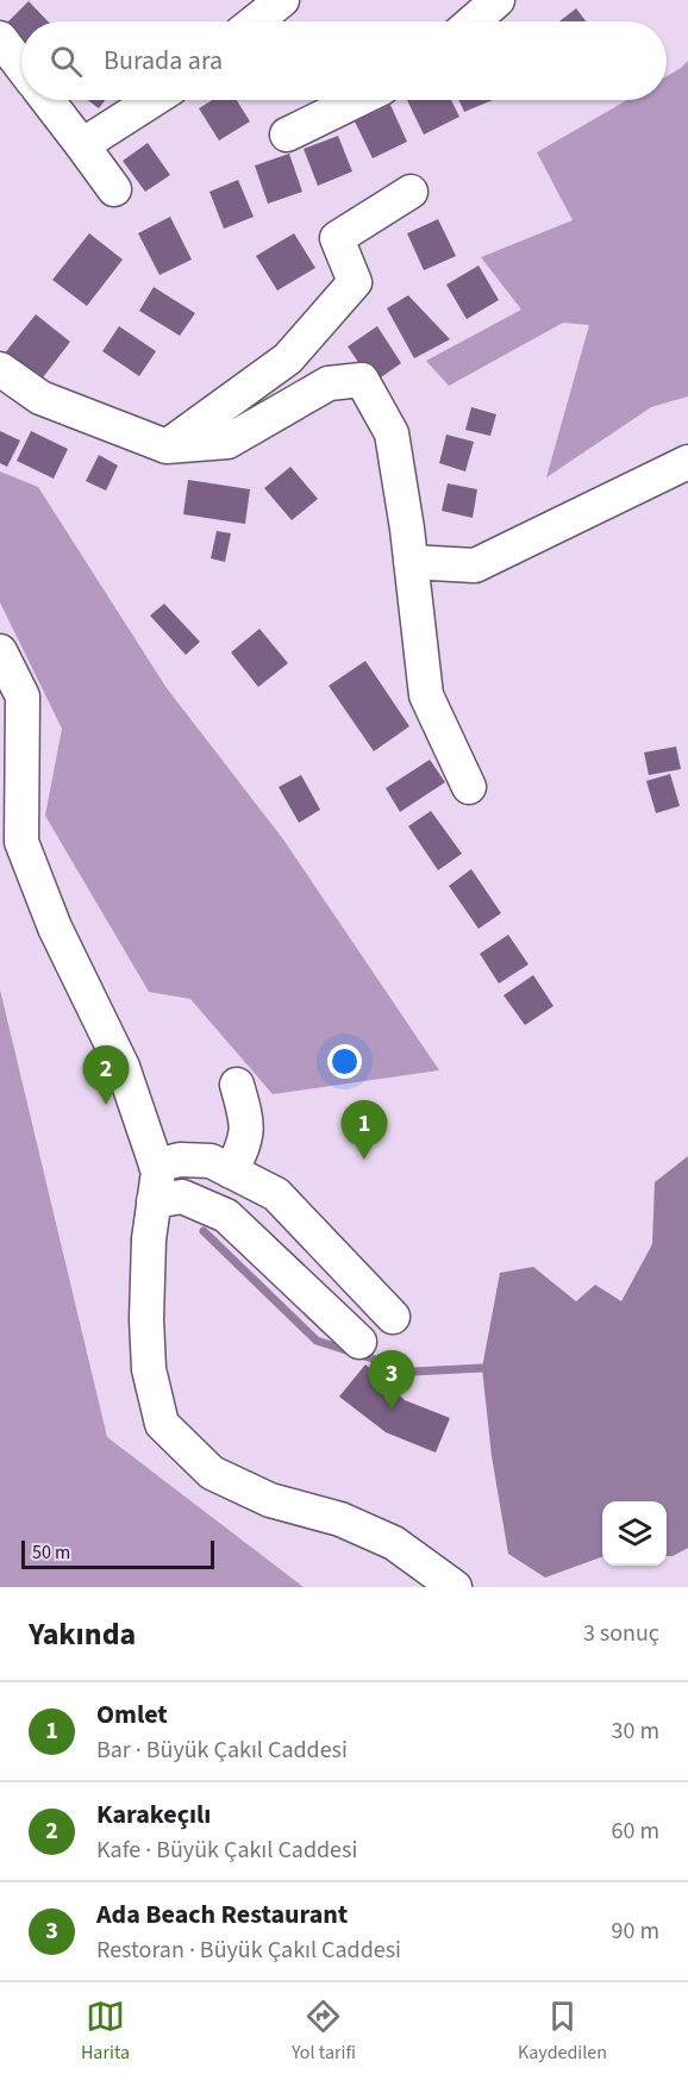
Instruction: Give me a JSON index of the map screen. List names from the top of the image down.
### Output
{
  "scale_bar": "50 m",
  "page": {
    "search": "Burada ara",
    "pins": ["2", "1", "3"],
    "scale": "50 m",
    "heading": ["Yakında", "3 sonuç"],
    "list": [
      {
        "mark": "1",
        "name": "Omlet",
        "note": "Bar · Büyük Çakıl Caddesi",
        "value": "30 m"
      },
      {
        "mark": "2",
        "name": "Karakeçılı",
        "note": "Kafe · Büyük Çakıl Caddesi",
        "value": "60 m"
      },
      {
        "mark": "3",
        "name": "Ada Beach Restaurant",
        "note": "Restoran · Büyük Çakıl Caddesi",
        "value": "90 m"
      }
    ],
    "nav": ["Harita", "Yol tarifi", "Kaydedilen"]
  }
}
